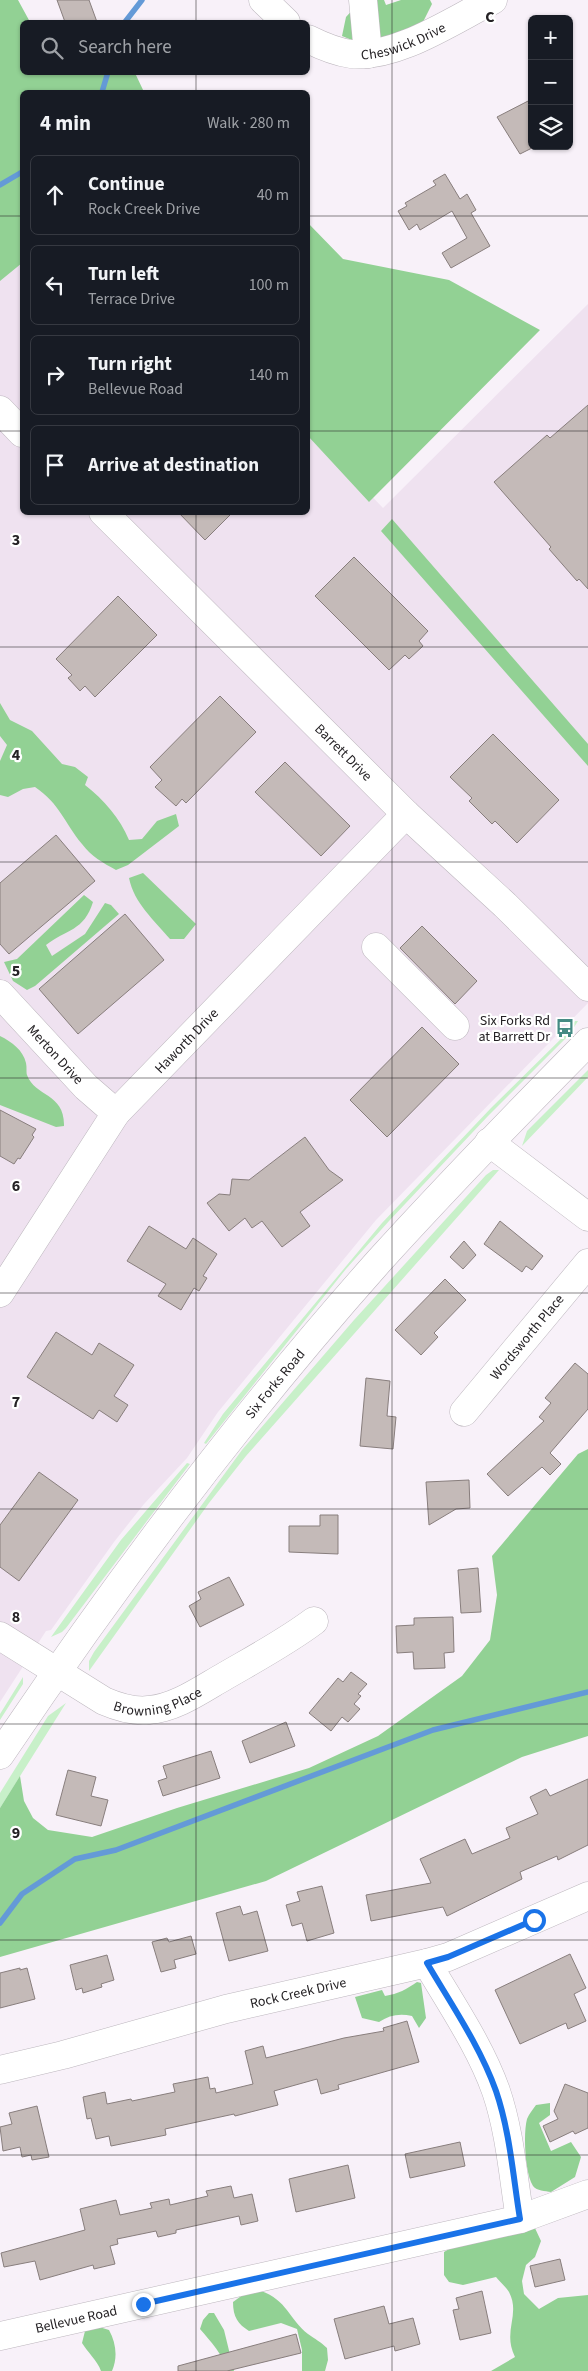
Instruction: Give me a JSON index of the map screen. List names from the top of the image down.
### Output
{
  "streets": {
    "street": [
      "Cheswick Drive",
      "Barrett Drive",
      "Haworth Drive",
      "Merton Drive",
      "Wordsworth Place",
      "Six Forks Road",
      "Browning Place",
      "Rock Creek Drive",
      "Bellevue Road"
    ]
  },
  "crossings": [
    ["Barrett Drive", "Haworth Drive"],
    ["Haworth Drive", "Merton Drive"],
    ["Six Forks Road", "Browning Place"]
  ],
  "places": {
    "bus stop": ["Six Forks Rd at Barrett Dr"]
  },
  "page": {
    "map_buttons": ["+", "−"],
    "search": "Search here",
    "heading": ["4 min", "Walk · 280 m"],
    "list": [
      ["Continue", "Rock Creek Drive", "40 m"],
      ["Turn left", "Terrace Drive", "100 m"],
      ["Turn right", "Bellevue Road", "140 m"],
      "Arrive at destination"
    ]
  },
  "grid": {
    "columns": ["C"],
    "rows": [
      "3",
      "4",
      "5",
      "6",
      "7",
      "8",
      "9"
    ]
  }
}
